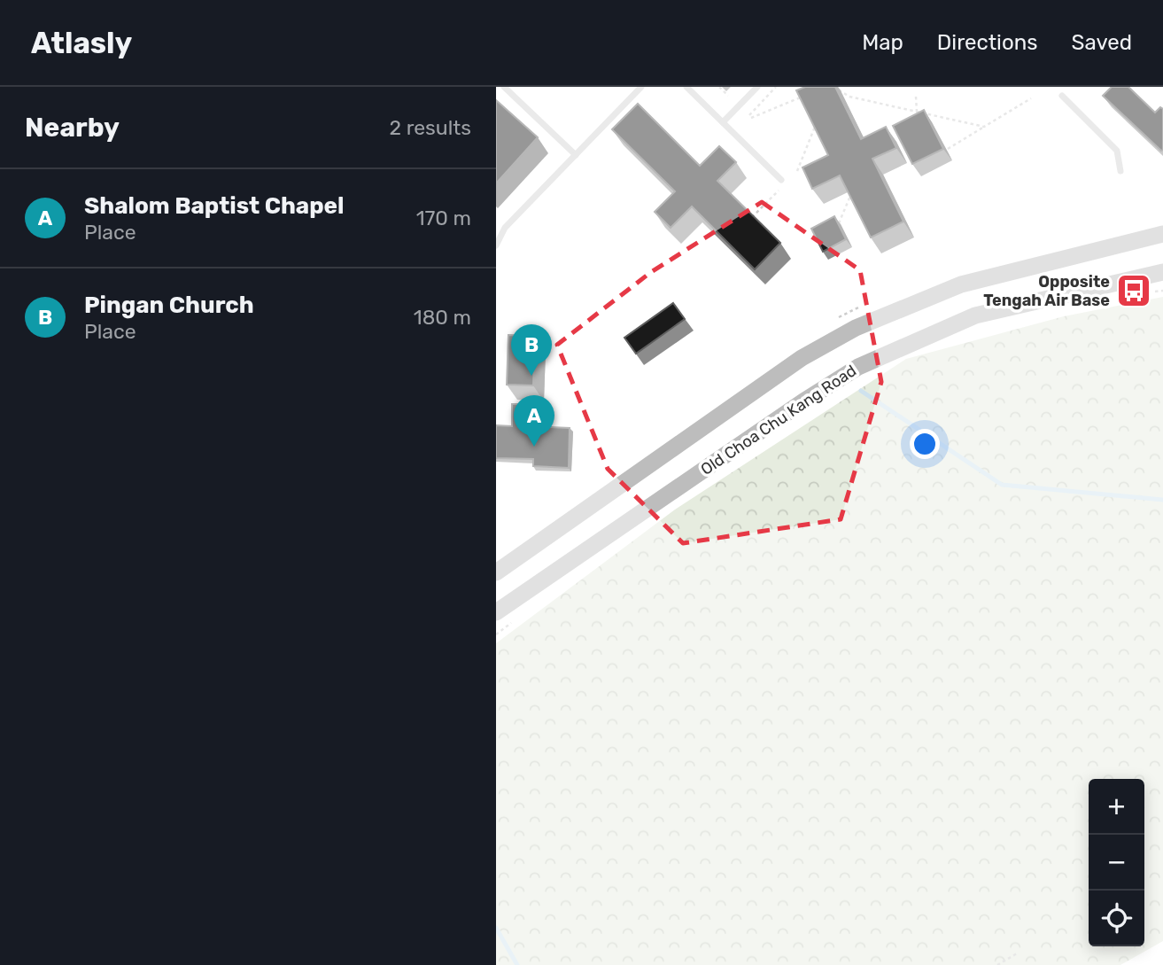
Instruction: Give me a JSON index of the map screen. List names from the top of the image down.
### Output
{
  "streets": {
    "main road": ["Old Choa Chu Kang Road"]
  },
  "places": {
    "bus stop": ["Opposite Tengah Air Base"]
  },
  "page": {
    "header": "Atlasly",
    "nav": ["Map", "Directions", "Saved"],
    "heading": ["Nearby", "2 results"],
    "list": [
      {
        "mark": "A",
        "name": "Shalom Baptist Chapel",
        "note": "Place",
        "value": "170 m"
      },
      {
        "mark": "B",
        "name": "Pingan Church",
        "note": "Place",
        "value": "180 m"
      }
    ],
    "pins": ["B", "A"],
    "map_buttons": ["+", "−"]
  }
}
